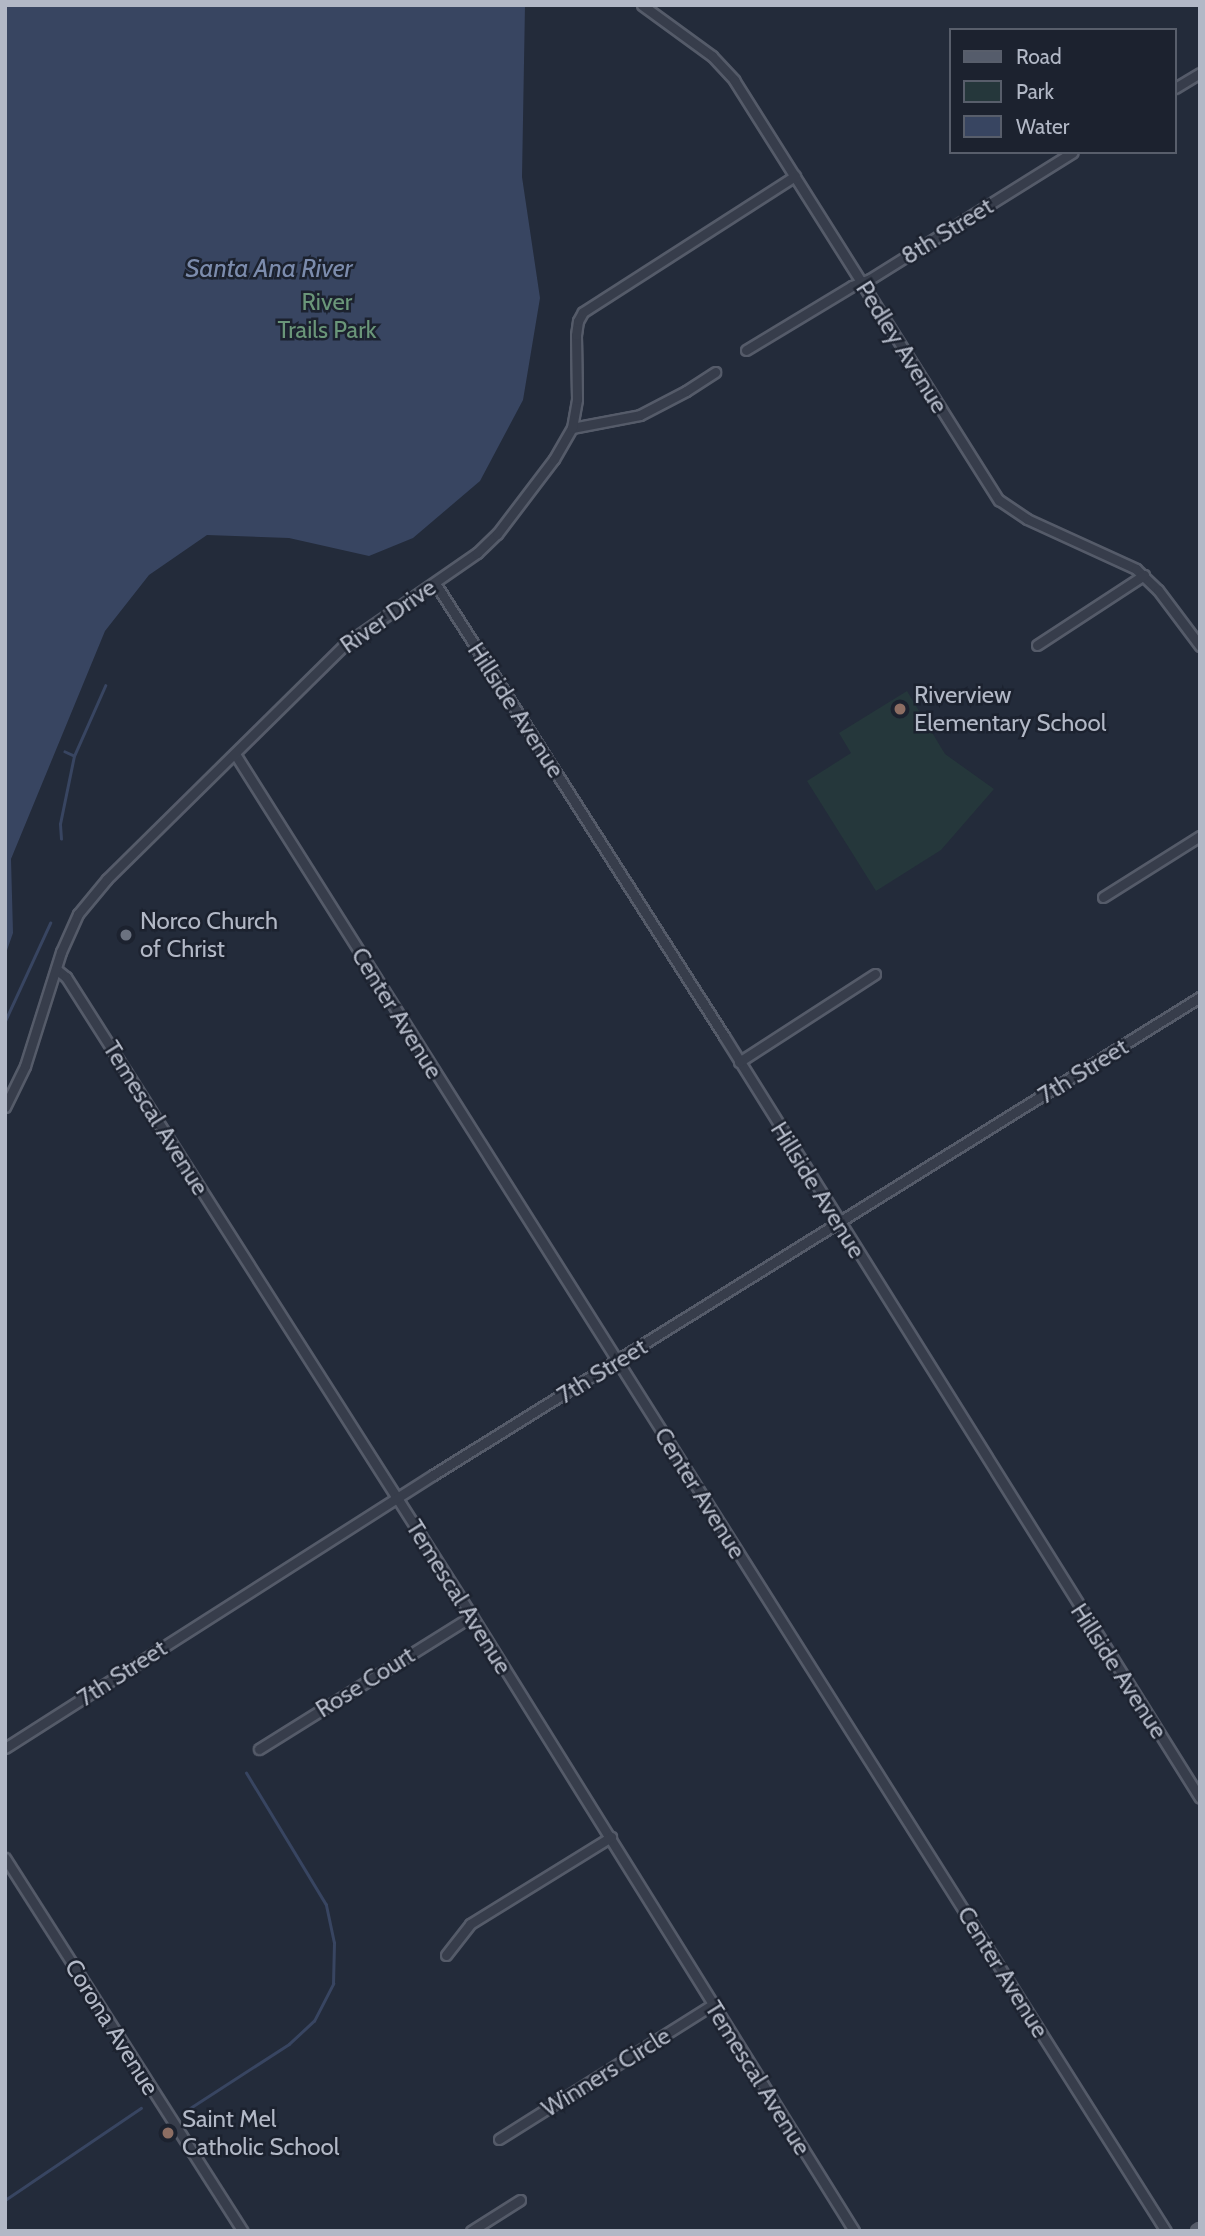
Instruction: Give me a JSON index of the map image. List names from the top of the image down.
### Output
{
  "streets": {
    "street": [
      "8th Street",
      "Pedley Avenue",
      "River Drive",
      "Hillside Avenue",
      "Center Avenue",
      "7th Street",
      "Temescal Avenue",
      "Rose Court",
      "Corona Avenue",
      "Winners Circle"
    ]
  },
  "crossings": [
    ["8th Street", "Pedley Avenue"],
    ["Pedley Avenue", "River Drive"],
    ["River Drive", "Hillside Avenue"],
    ["River Drive", "Center Avenue"],
    ["River Drive", "Temescal Avenue"],
    ["Hillside Avenue", "7th Street"],
    ["Center Avenue", "7th Street"],
    ["7th Street", "Temescal Avenue"],
    ["Temescal Avenue", "Rose Court"],
    ["Temescal Avenue", "Winners Circle"]
  ],
  "water": ["Santa Ana River"],
  "parks": ["River Trails Park"],
  "places": ["Riverview Elementary School", "Norco Church of Christ", "Saint Mel Catholic School"],
  "legend": ["Road", "Park", "Water"]
}
